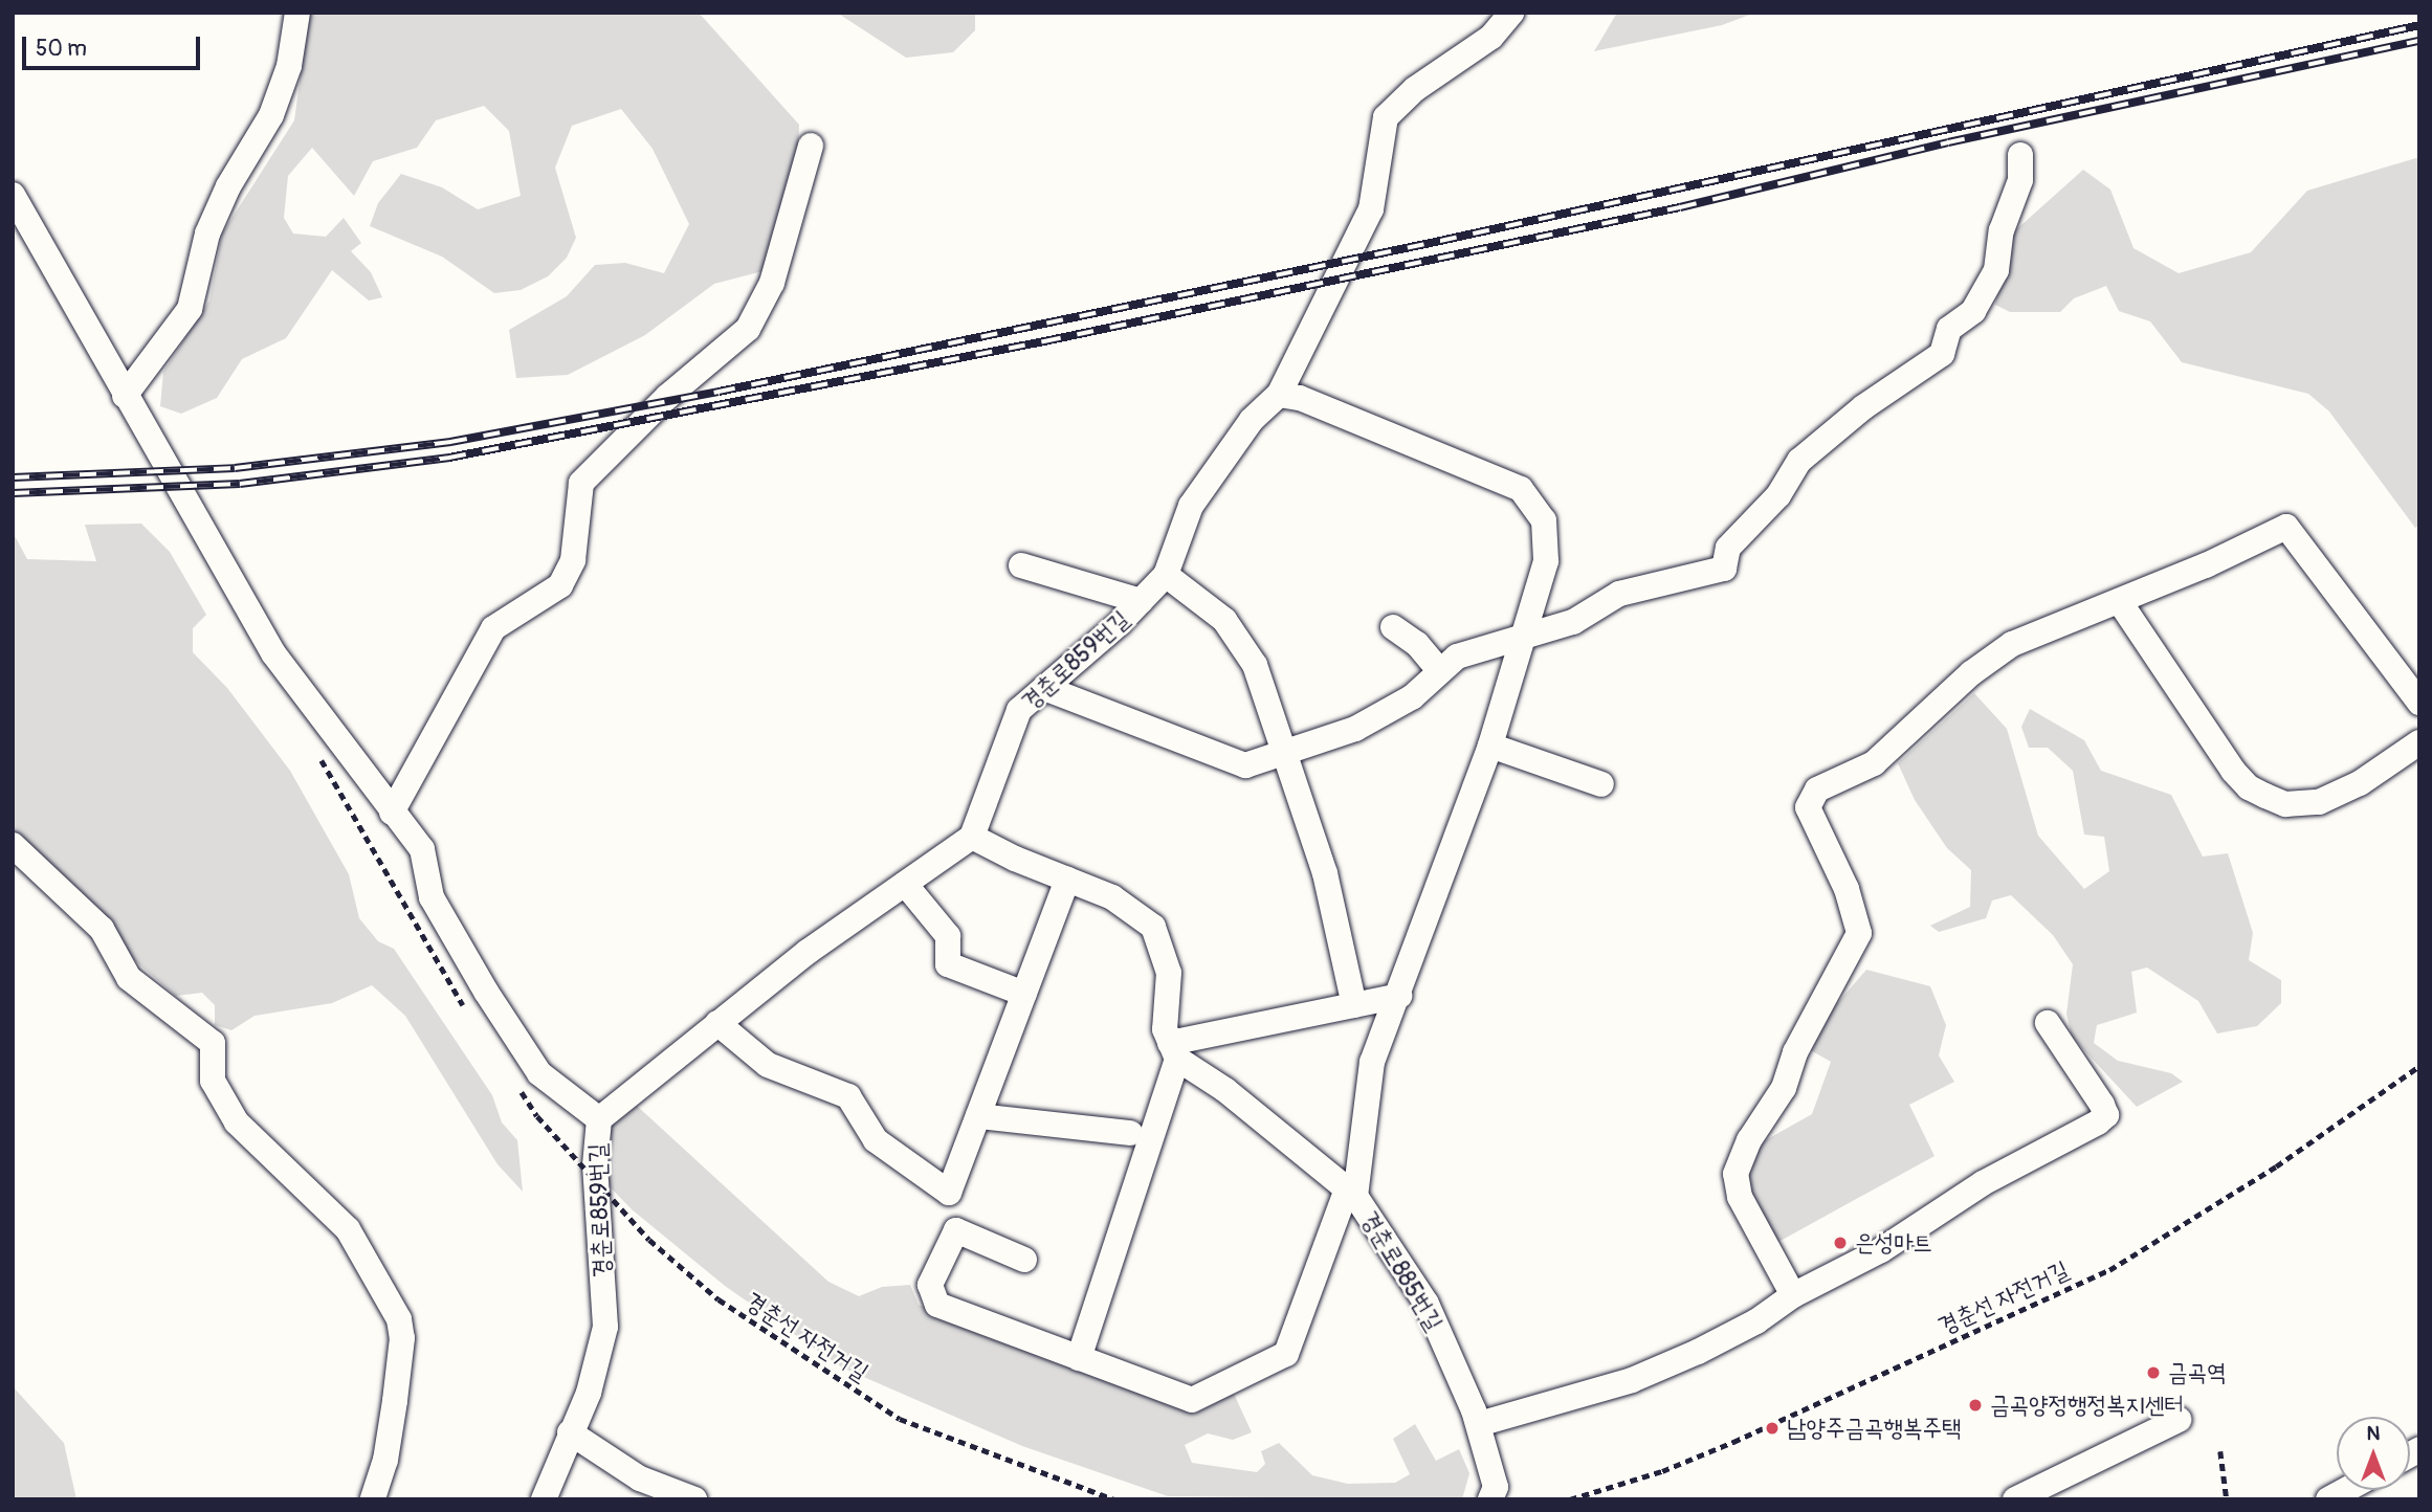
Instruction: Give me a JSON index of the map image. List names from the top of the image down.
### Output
{
  "streets": {
    "street": ["경춘로859번길", "경춘로885번길"],
    "path": ["경춘선 자전거길"]
  },
  "crossings": [
    ["경춘로859번길", "경춘로885번길"]
  ],
  "places": [
    "은성마트",
    "금곡역",
    "금곡양정행정복지센터",
    "남양주금곡행복주택"
  ],
  "scale_bar": "50 m",
  "north": "top"
}
